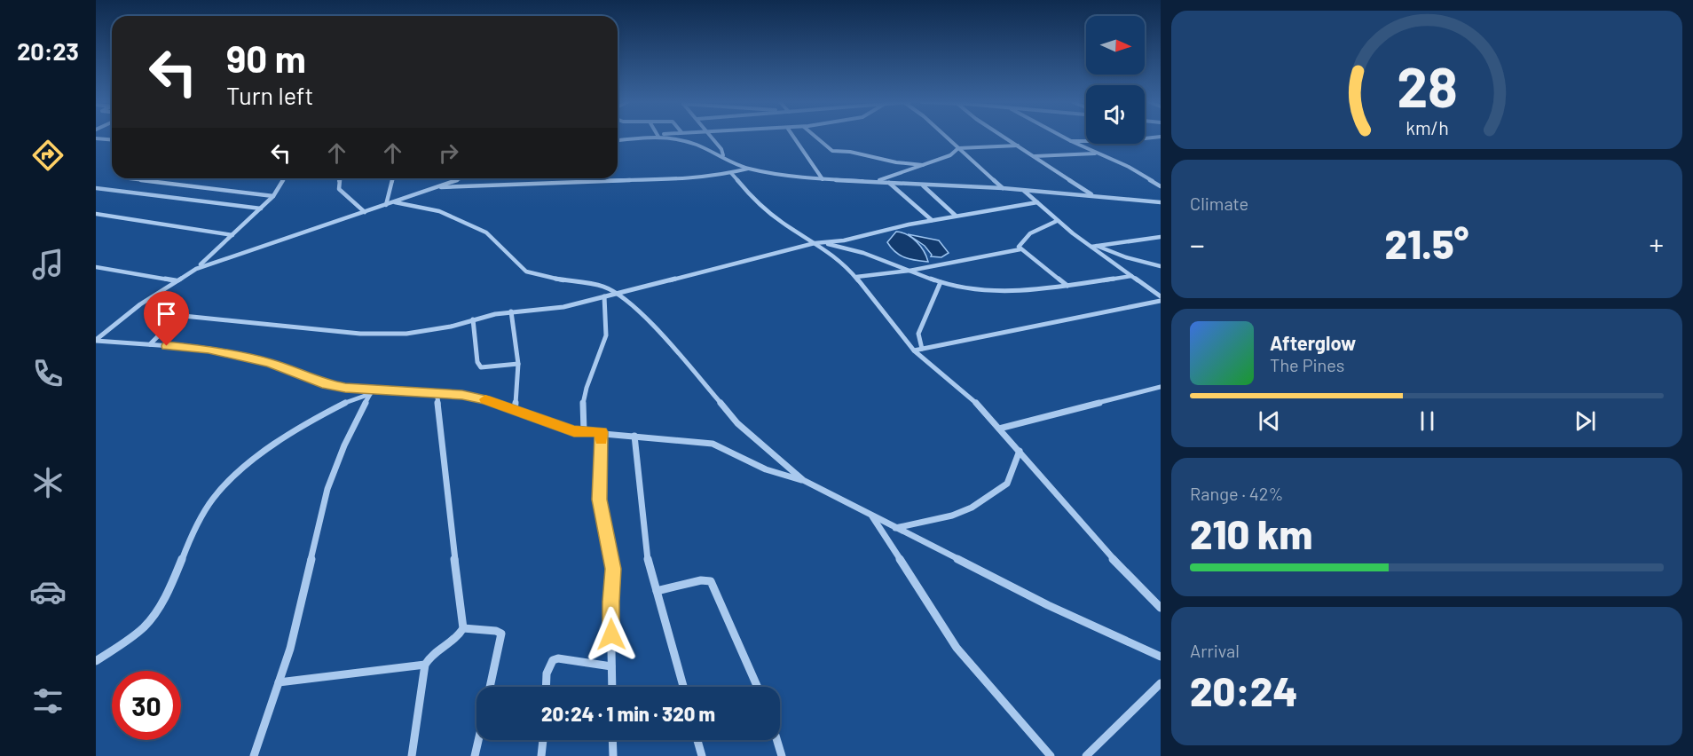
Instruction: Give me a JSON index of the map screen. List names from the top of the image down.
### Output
{
  "north": "right",
  "page": {
    "tabs": "20:23",
    "turn": ["90 m", "Turn left"],
    "tile": [
      "Climate",
      ["Range · 42%", "210 km"],
      ["Arrival", "20:24"]
    ],
    "heat": ["−", "21.5°", "+"],
    "song": ["Afterglow", "The Pines"],
    "limit": "30",
    "trip": "20:24 · 1 min · 320 m",
    "gauge": ["28", "km/h"]
  }
}
